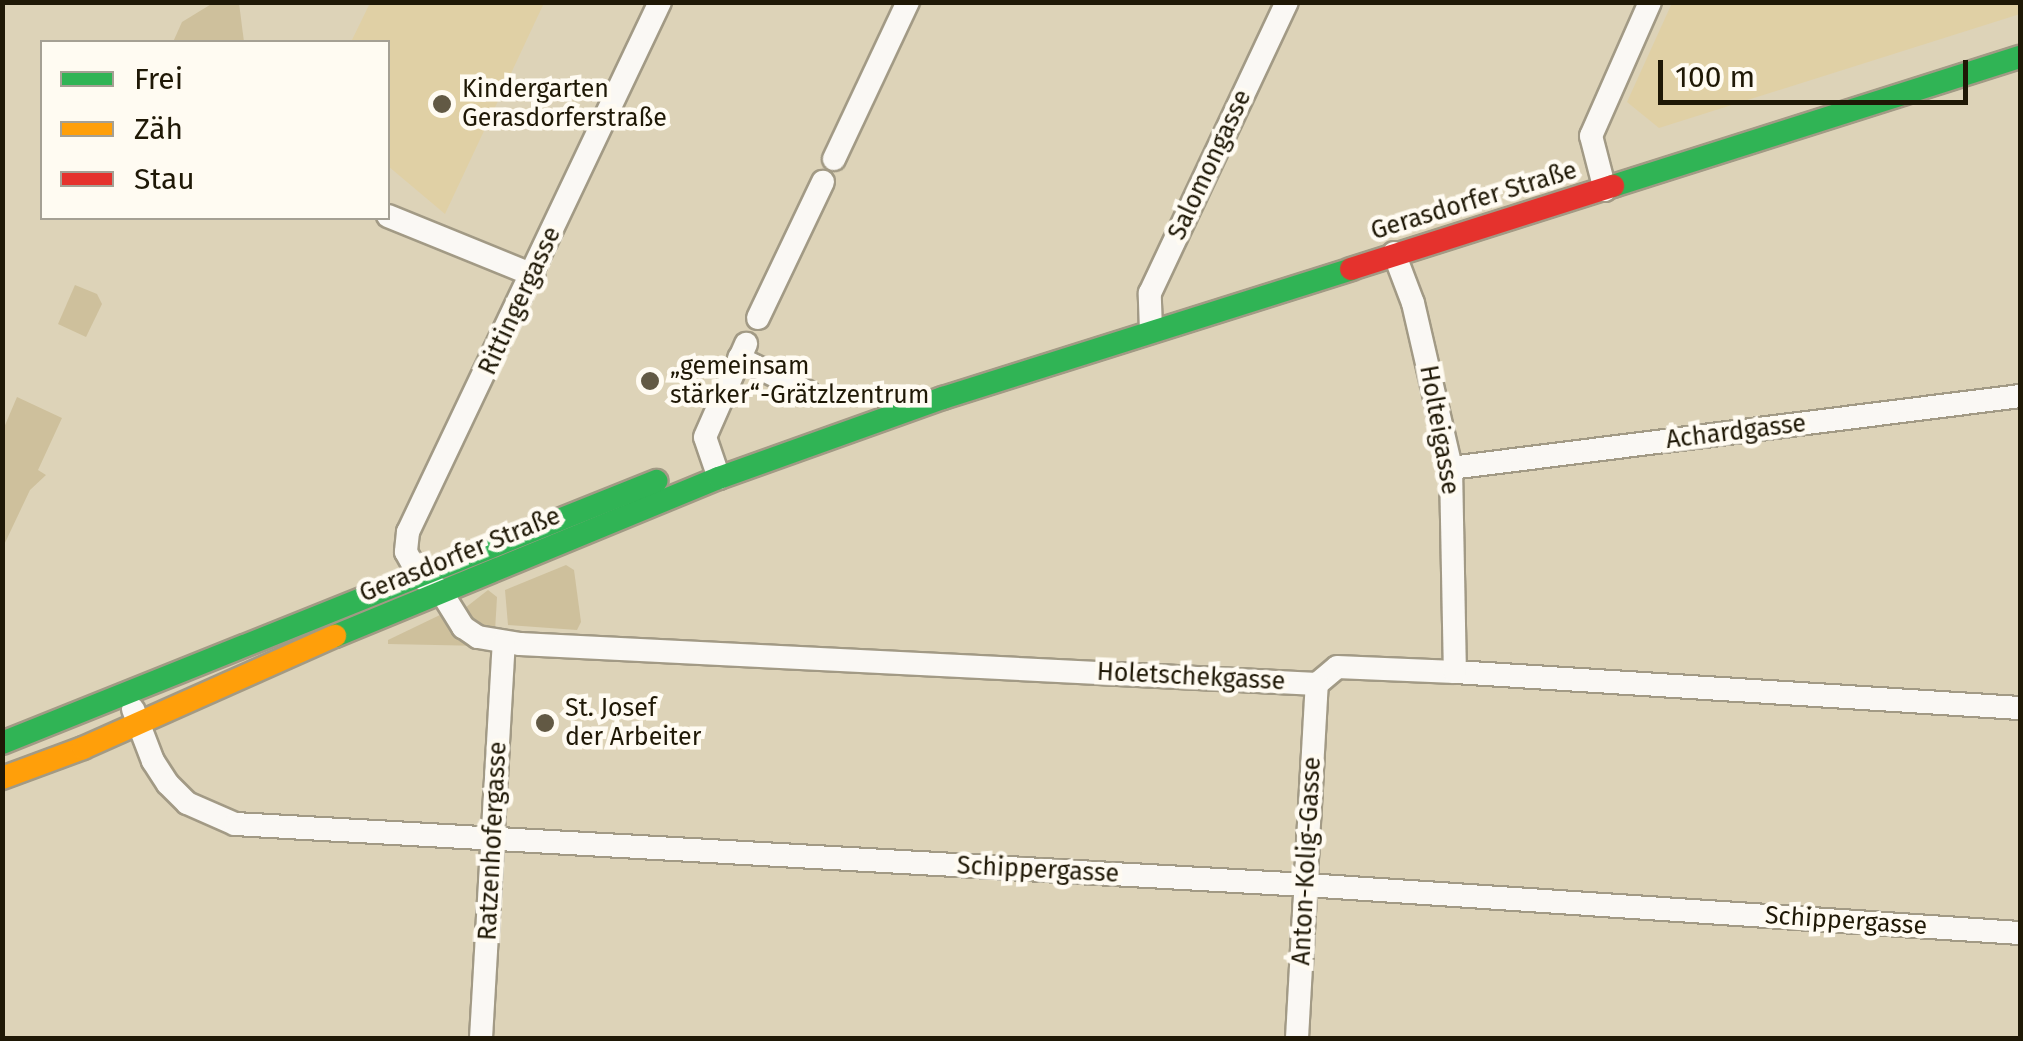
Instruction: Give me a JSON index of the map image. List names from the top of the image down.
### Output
{
  "streets": {
    "main road": ["Gerasdorfer Straße"],
    "street": [
      "Salomongasse",
      "Rittingergasse",
      "Holteigasse",
      "Achardgasse",
      "Holetschekgasse",
      "Ratzenhofergasse",
      "Anton-Kolig-Gasse",
      "Schippergasse"
    ]
  },
  "crossings": [
    ["Salomongasse", "Gerasdorfer Straße"],
    ["Gerasdorfer Straße", "Rittingergasse"],
    ["Gerasdorfer Straße", "Holteigasse"],
    ["Gerasdorfer Straße", "Holetschekgasse"],
    ["Gerasdorfer Straße", "Schippergasse"],
    ["Holteigasse", "Achardgasse"],
    ["Holteigasse", "Holetschekgasse"],
    ["Holetschekgasse", "Ratzenhofergasse"],
    ["Holetschekgasse", "Anton-Kolig-Gasse"],
    ["Ratzenhofergasse", "Schippergasse"],
    ["Anton-Kolig-Gasse", "Schippergasse"]
  ],
  "places": ["Kindergarten Gerasdorferstraße", "„gemeinsam stärker“-Grätzlzentrum", "St. Josef der Arbeiter"],
  "legend": ["Frei", "Zäh", "Stau"],
  "scale_bar": "100 m"
}
